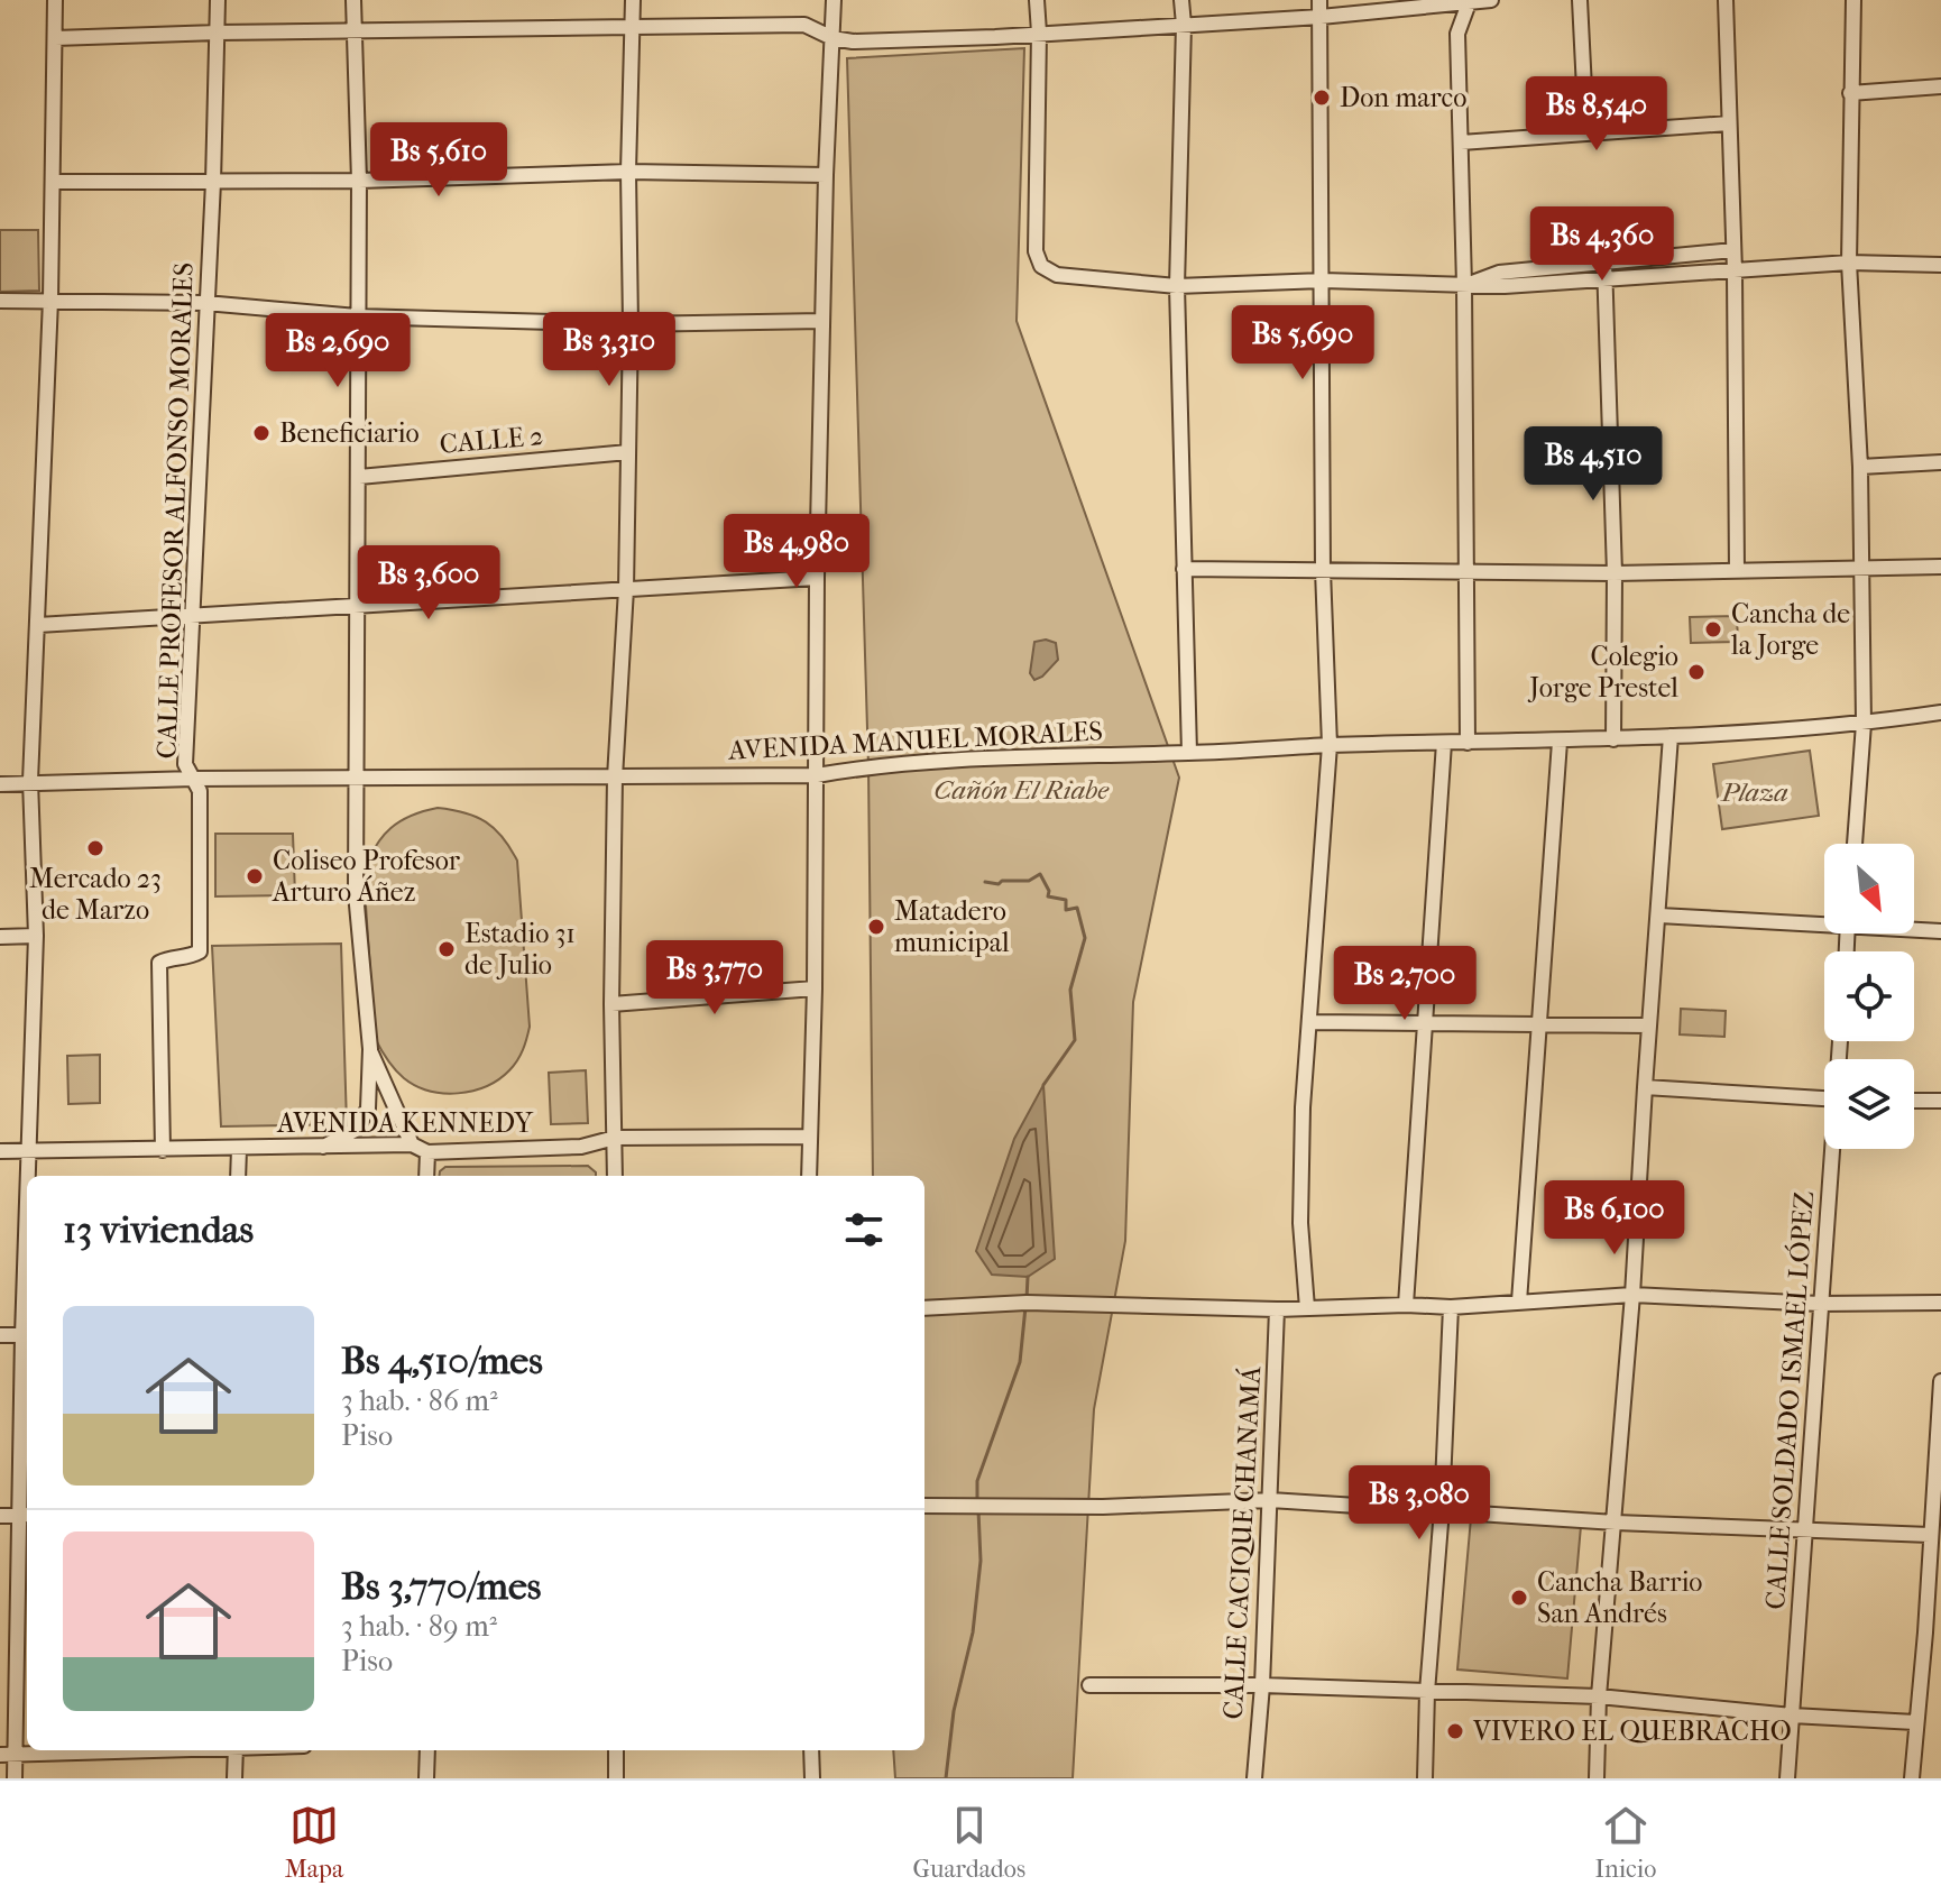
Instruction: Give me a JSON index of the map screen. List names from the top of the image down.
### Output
{
  "streets": {
    "street": [
      "CALLE 2",
      "CALLE PROFESOR ALFONSO MORALES",
      "AVENIDA MANUEL MORALES",
      "AVENIDA KENNEDY",
      "CALLE SOLDADO ISMAEL LÓPEZ",
      "CALLE CACIQUE CHANAMÁ"
    ]
  },
  "crossings": [
    ["CALLE PROFESOR ALFONSO MORALES", "AVENIDA MANUEL MORALES"],
    ["CALLE PROFESOR ALFONSO MORALES", "AVENIDA KENNEDY"]
  ],
  "parks": ["Cañón El Riabe", "Plaza"],
  "places": [
    "Don marco",
    "Beneficiario",
    "Cancha de la Jorge",
    "Colegio Jorge Prestel",
    "Mercado 23 de Marzo",
    "Coliseo Profesor Arturo Áñez",
    "Matadero municipal",
    "Estadio 31 de Julio",
    "Cancha Barrio San Andrés",
    "VIVERO EL QUEBRACHO"
  ],
  "north": "bottom right",
  "page": {
    "price": [
      "Bs 8,540",
      "Bs 5,610",
      "Bs 4,360",
      "Bs 5,690",
      "Bs 3,310",
      "Bs 2,690",
      "Bs 4,510",
      "Bs 4,980",
      "Bs 3,600",
      "Bs 3,770",
      "Bs 2,700",
      "Bs 6,100",
      "Bs 3,080"
    ],
    "heading": "13 viviendas",
    "list": [
      {
        "name": "Bs 4,510/mes",
        "note": "3 hab. · 86 m² · Piso"
      },
      {
        "name": "Bs 3,770/mes",
        "note": "3 hab. · 89 m² · Piso"
      }
    ],
    "tabs": ["Mapa", "Guardados", "Inicio"]
  }
}
